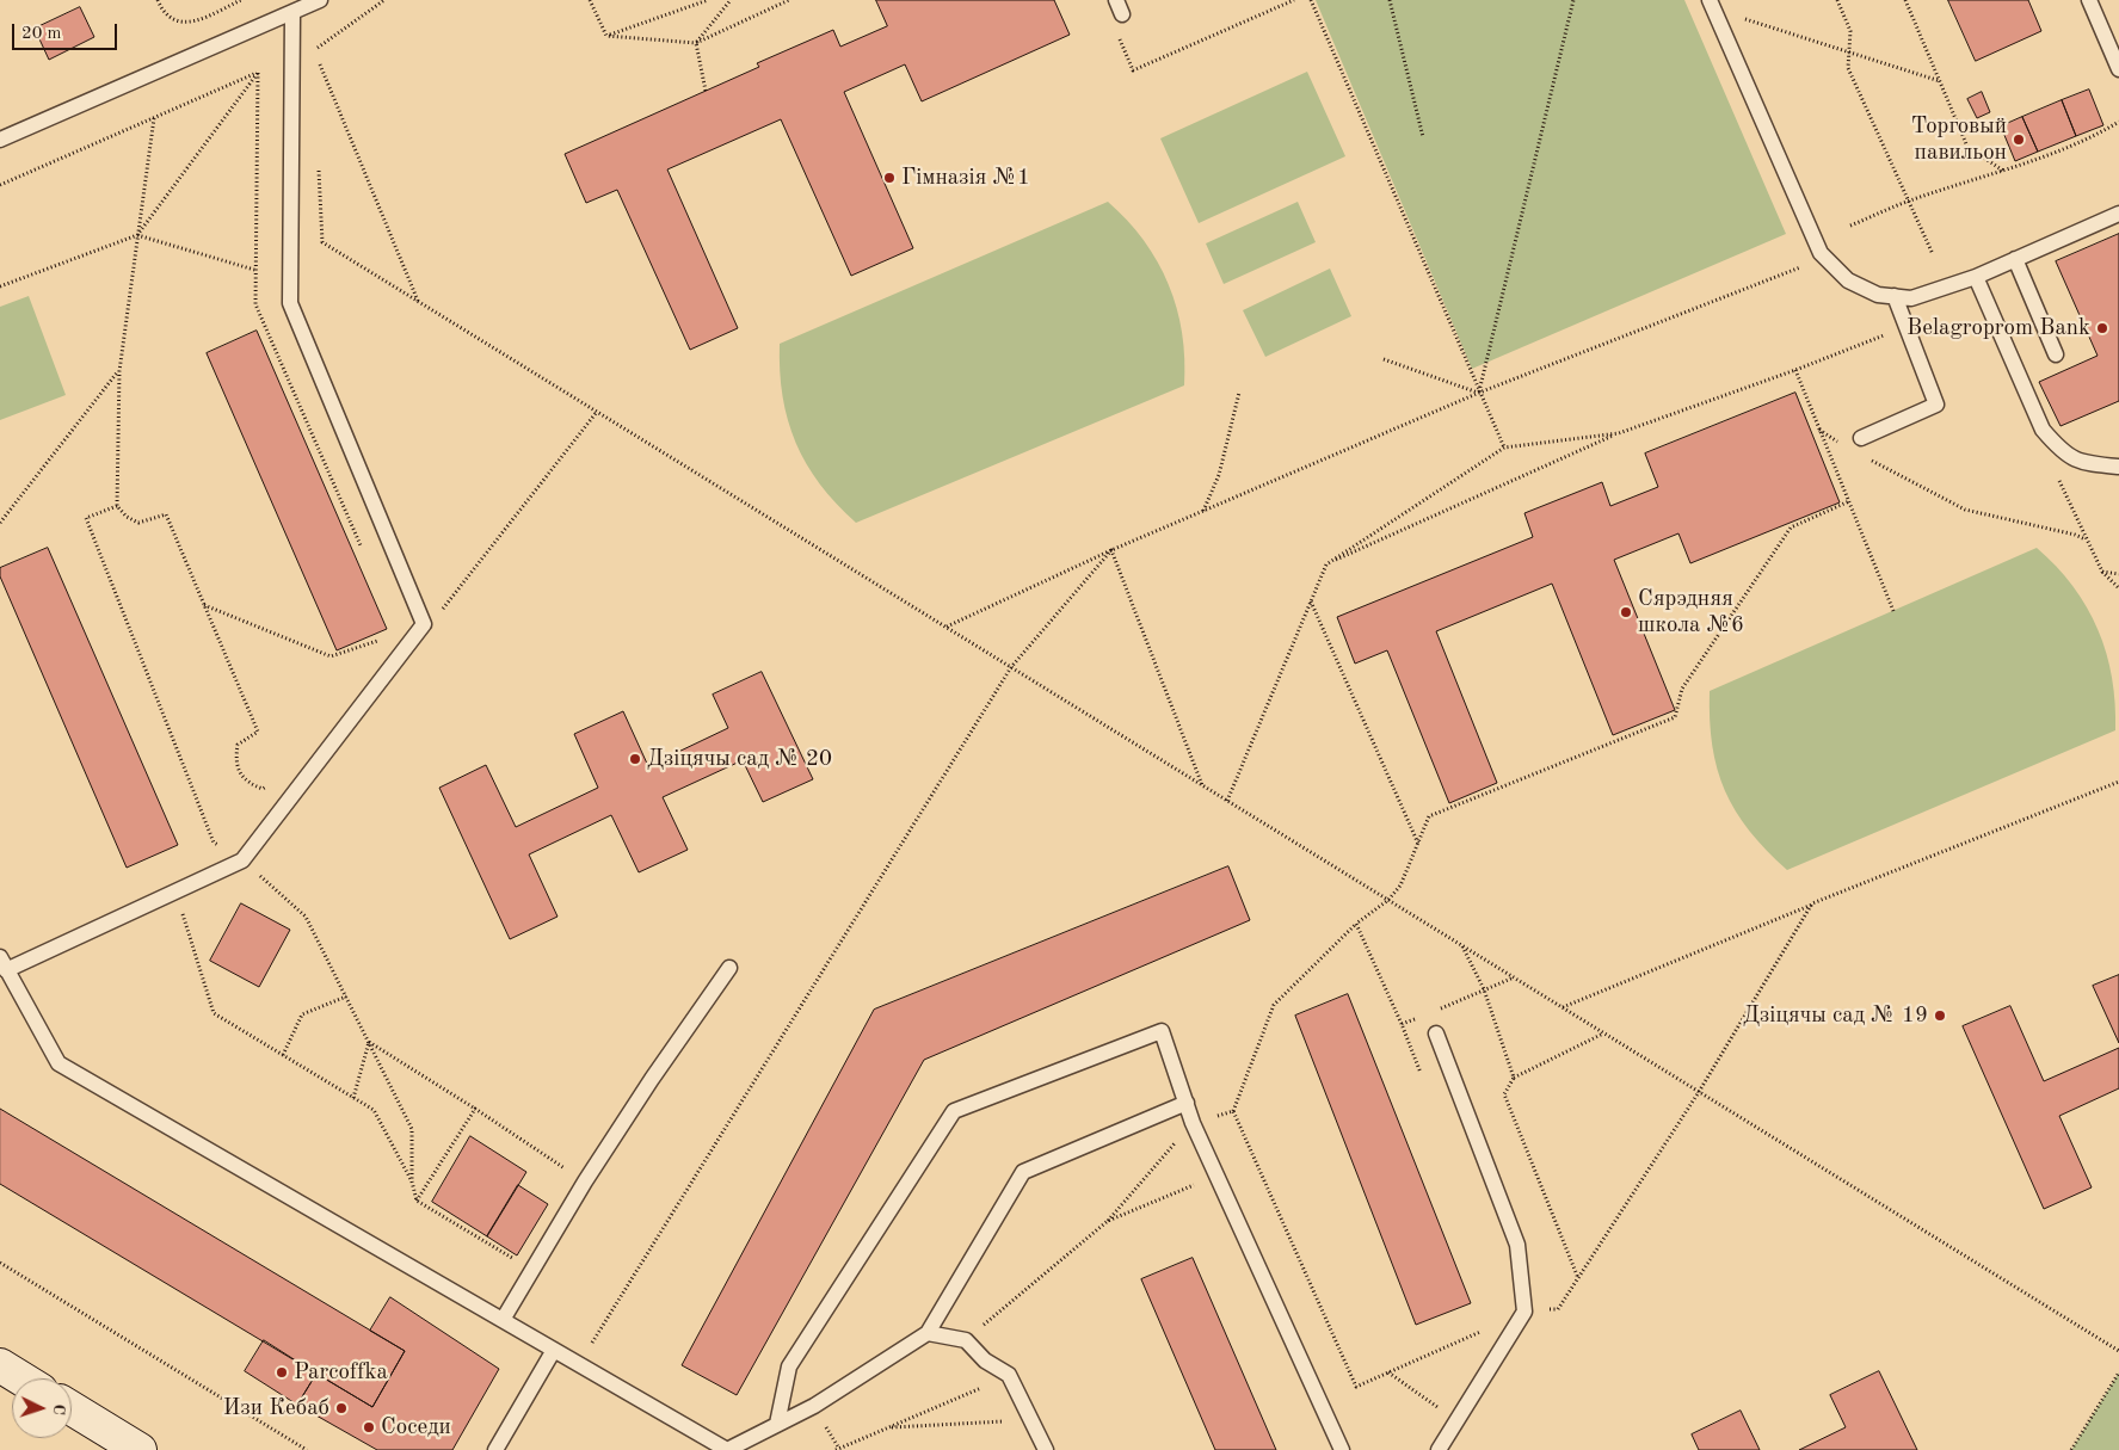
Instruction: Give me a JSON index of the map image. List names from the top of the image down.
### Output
{
  "places": [
    "Торговый павильон",
    "Гімназія №1",
    "Belagroprom Bank",
    "Сярэдняя школа №6",
    "Дзіцячы сад № 20",
    "Дзіцячы сад № 19",
    "Parcoffka",
    "Изи Кебаб",
    "Соседи"
  ],
  "scale_bar": "20 m",
  "north": "right"
}
